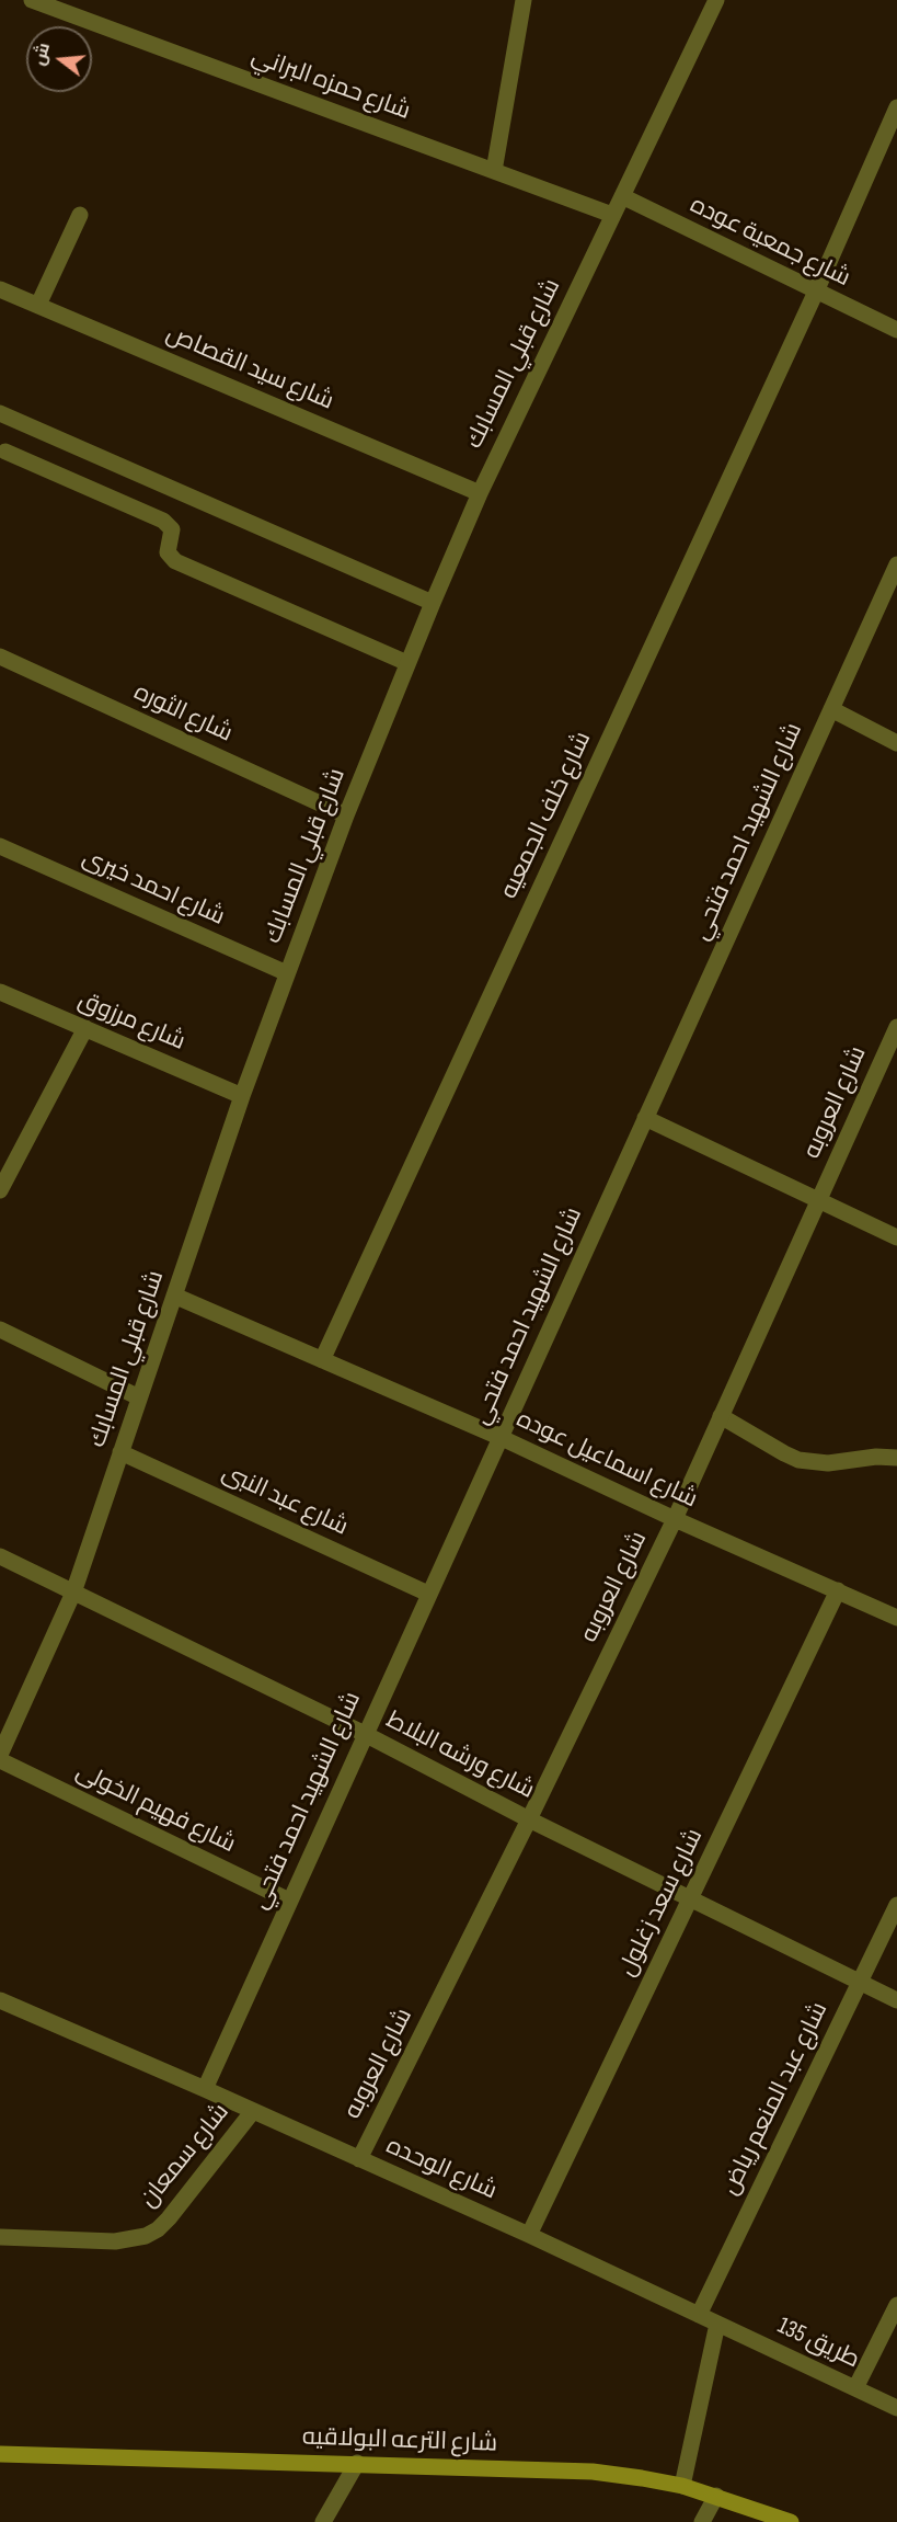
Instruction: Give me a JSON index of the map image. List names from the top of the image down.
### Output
{
  "streets": {
    "street": [
      "شارع حمزه البراني",
      "شارع جمعية عوده",
      "شارع قبلي المسابك",
      "شارع سيد القصاص",
      "شارع الثوره",
      "شارع خلف الجمعيه",
      "شارع الشهيد احمد فتحي",
      "شارع احمد خيرى",
      "شارع مرزوق",
      "شارع العروبه",
      "شارع اسماعيل عوده",
      "شارع عبد النبى",
      "شارع ورشه البلاط",
      "شارع فهيم الخولى",
      "شارع سعد زغلول",
      "شارع عبد المنعم رياض",
      "شارع سمعان",
      "شارع الوحده",
      "طريق 135",
      "شارع الترعه البولاقيه"
    ]
  },
  "crossings": [
    ["شارع حمزه البراني", "شارع قبلي المسابك"],
    ["شارع جمعية عوده", "شارع قبلي المسابك"],
    ["شارع جمعية عوده", "شارع خلف الجمعيه"],
    ["شارع قبلي المسابك", "شارع سيد القصاص"],
    ["شارع قبلي المسابك", "شارع الثوره"],
    ["شارع قبلي المسابك", "شارع احمد خيرى"],
    ["شارع قبلي المسابك", "شارع مرزوق"],
    ["شارع قبلي المسابك", "شارع اسماعيل عوده"],
    ["شارع قبلي المسابك", "شارع عبد النبى"],
    ["شارع قبلي المسابك", "شارع ورشه البلاط"],
    ["شارع خلف الجمعيه", "شارع اسماعيل عوده"],
    ["شارع الشهيد احمد فتحي", "شارع اسماعيل عوده"],
    ["شارع الشهيد احمد فتحي", "شارع عبد النبى"],
    ["شارع الشهيد احمد فتحي", "شارع ورشه البلاط"],
    ["شارع الشهيد احمد فتحي", "شارع فهيم الخولى"],
    ["شارع الشهيد احمد فتحي", "شارع الوحده"],
    ["شارع العروبه", "شارع اسماعيل عوده"],
    ["شارع العروبه", "شارع ورشه البلاط"],
    ["شارع العروبه", "شارع الوحده"],
    ["شارع اسماعيل عوده", "شارع سعد زغلول"],
    ["شارع ورشه البلاط", "شارع سعد زغلول"],
    ["شارع ورشه البلاط", "شارع عبد المنعم رياض"],
    ["شارع سعد زغلول", "شارع الوحده"],
    ["شارع عبد المنعم رياض", "شارع الوحده"],
    ["شارع سمعان", "شارع الوحده"],
    ["شارع الوحده", "طريق 135"]
  ],
  "north": "left"
}
